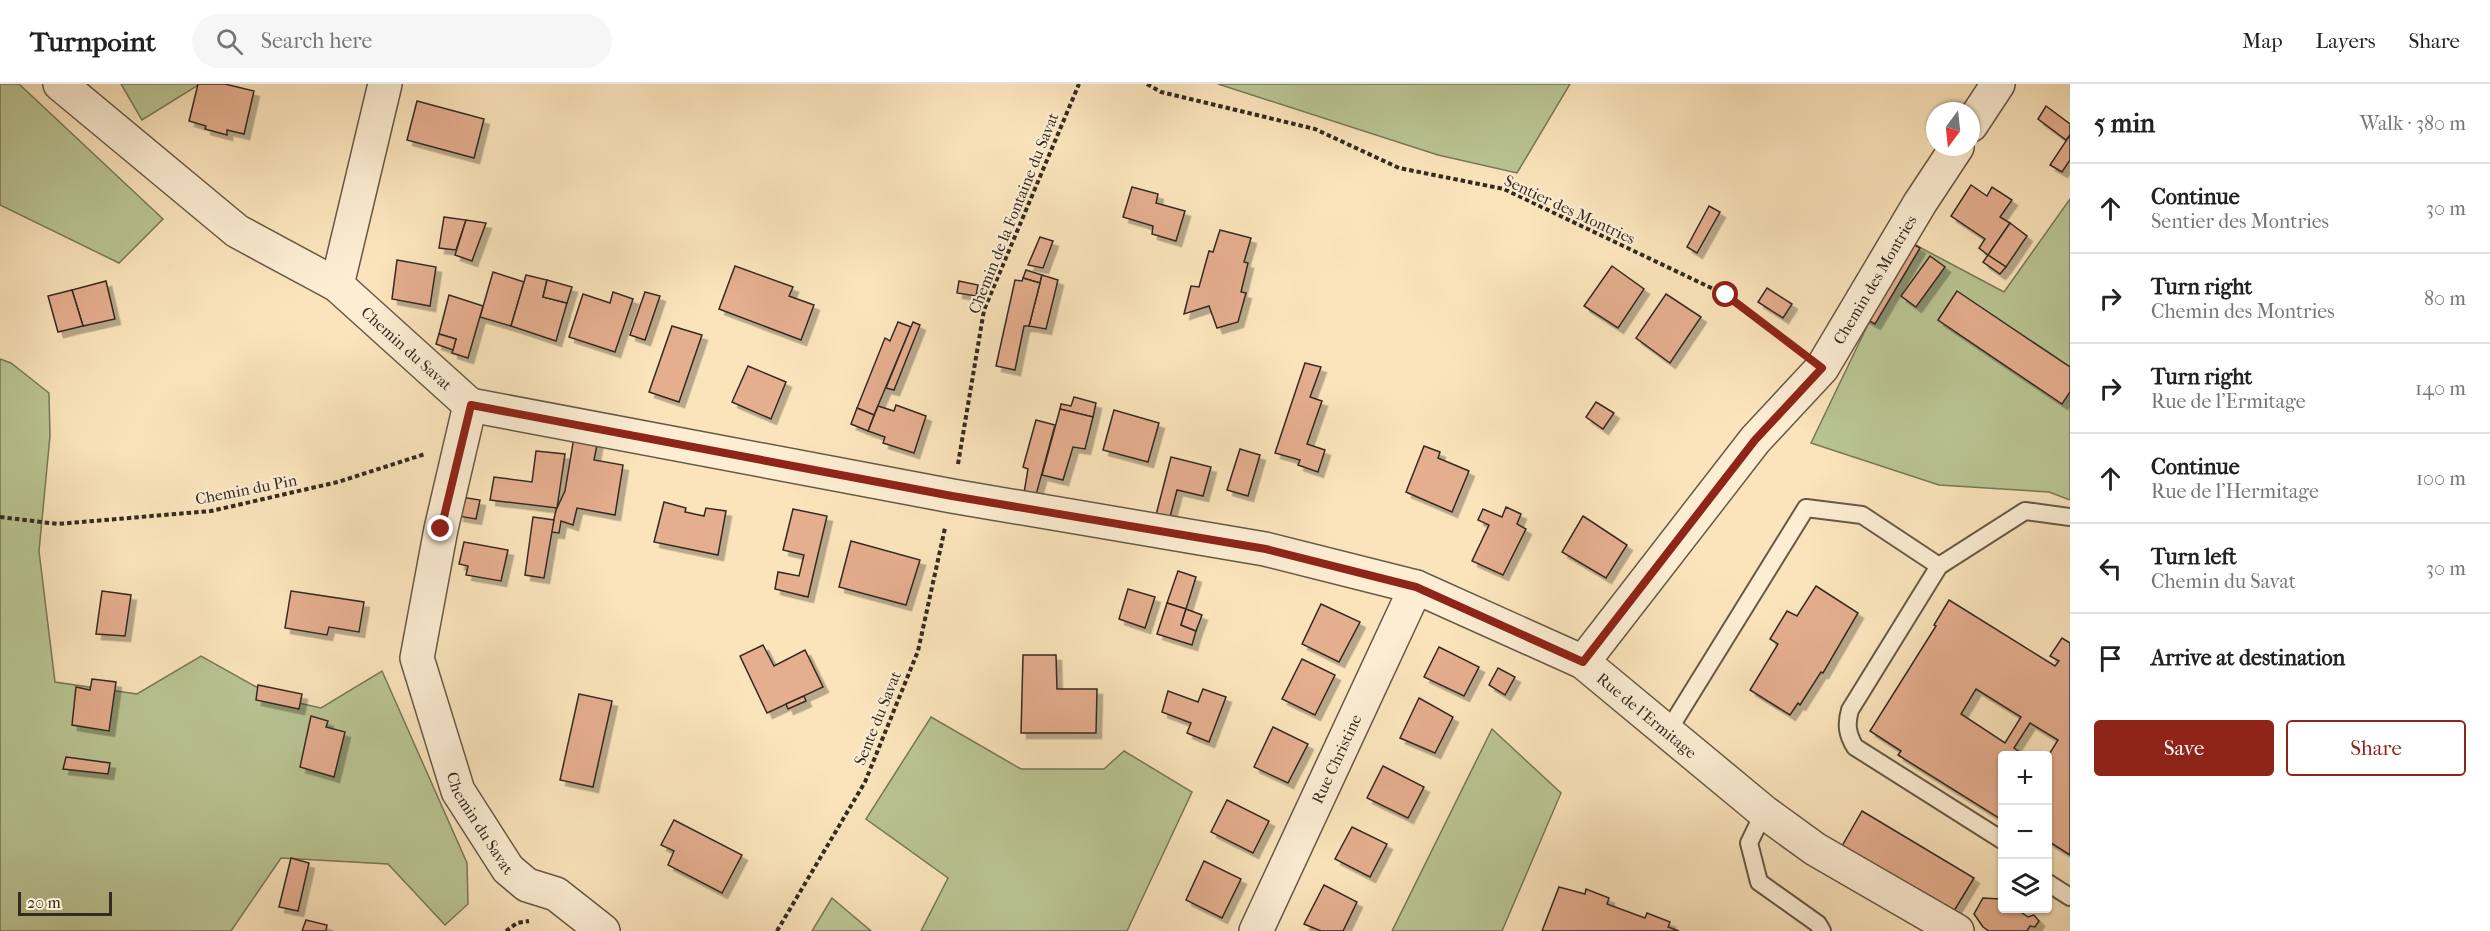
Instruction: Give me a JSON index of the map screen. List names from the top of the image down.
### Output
{
  "streets": {
    "street": [
      "Chemin des Montries",
      "Chemin du Savat",
      "Rue de l'Ermitage",
      "Rue Christine"
    ],
    "path": [
      "Sentier des Montries",
      "Chemin de la Fontaine du Savat",
      "Chemin du Pin",
      "Sente du Savat"
    ]
  },
  "crossings": [
    ["Sentier des Montries", "Chemin des Montries"],
    ["Chemin de la Fontaine du Savat", "Rue de l'Ermitage"],
    ["Chemin de la Fontaine du Savat", "Sente du Savat"],
    ["Chemin des Montries", "Rue de l'Ermitage"],
    ["Chemin du Savat", "Rue de l'Ermitage"],
    ["Rue de l'Ermitage", "Sente du Savat"],
    ["Rue de l'Ermitage", "Rue Christine"]
  ],
  "scale_bar": "20 m",
  "north": "bottom",
  "page": {
    "header": "Turnpoint",
    "search": "Search here",
    "nav": ["Map", "Layers", "Share"],
    "heading": ["5 min", "Walk · 380 m"],
    "list": [
      ["Continue", "Sentier des Montries", "30 m"],
      ["Turn right", "Chemin des Montries", "80 m"],
      ["Turn right", "Rue de l'Ermitage", "140 m"],
      ["Continue", "Rue de l'Hermitage", "100 m"],
      ["Turn left", "Chemin du Savat", "30 m"],
      "Arrive at destination"
    ],
    "buttons": ["Save", "Share"],
    "map_buttons": ["+", "−"],
    "scale": "20 m"
  }
}
